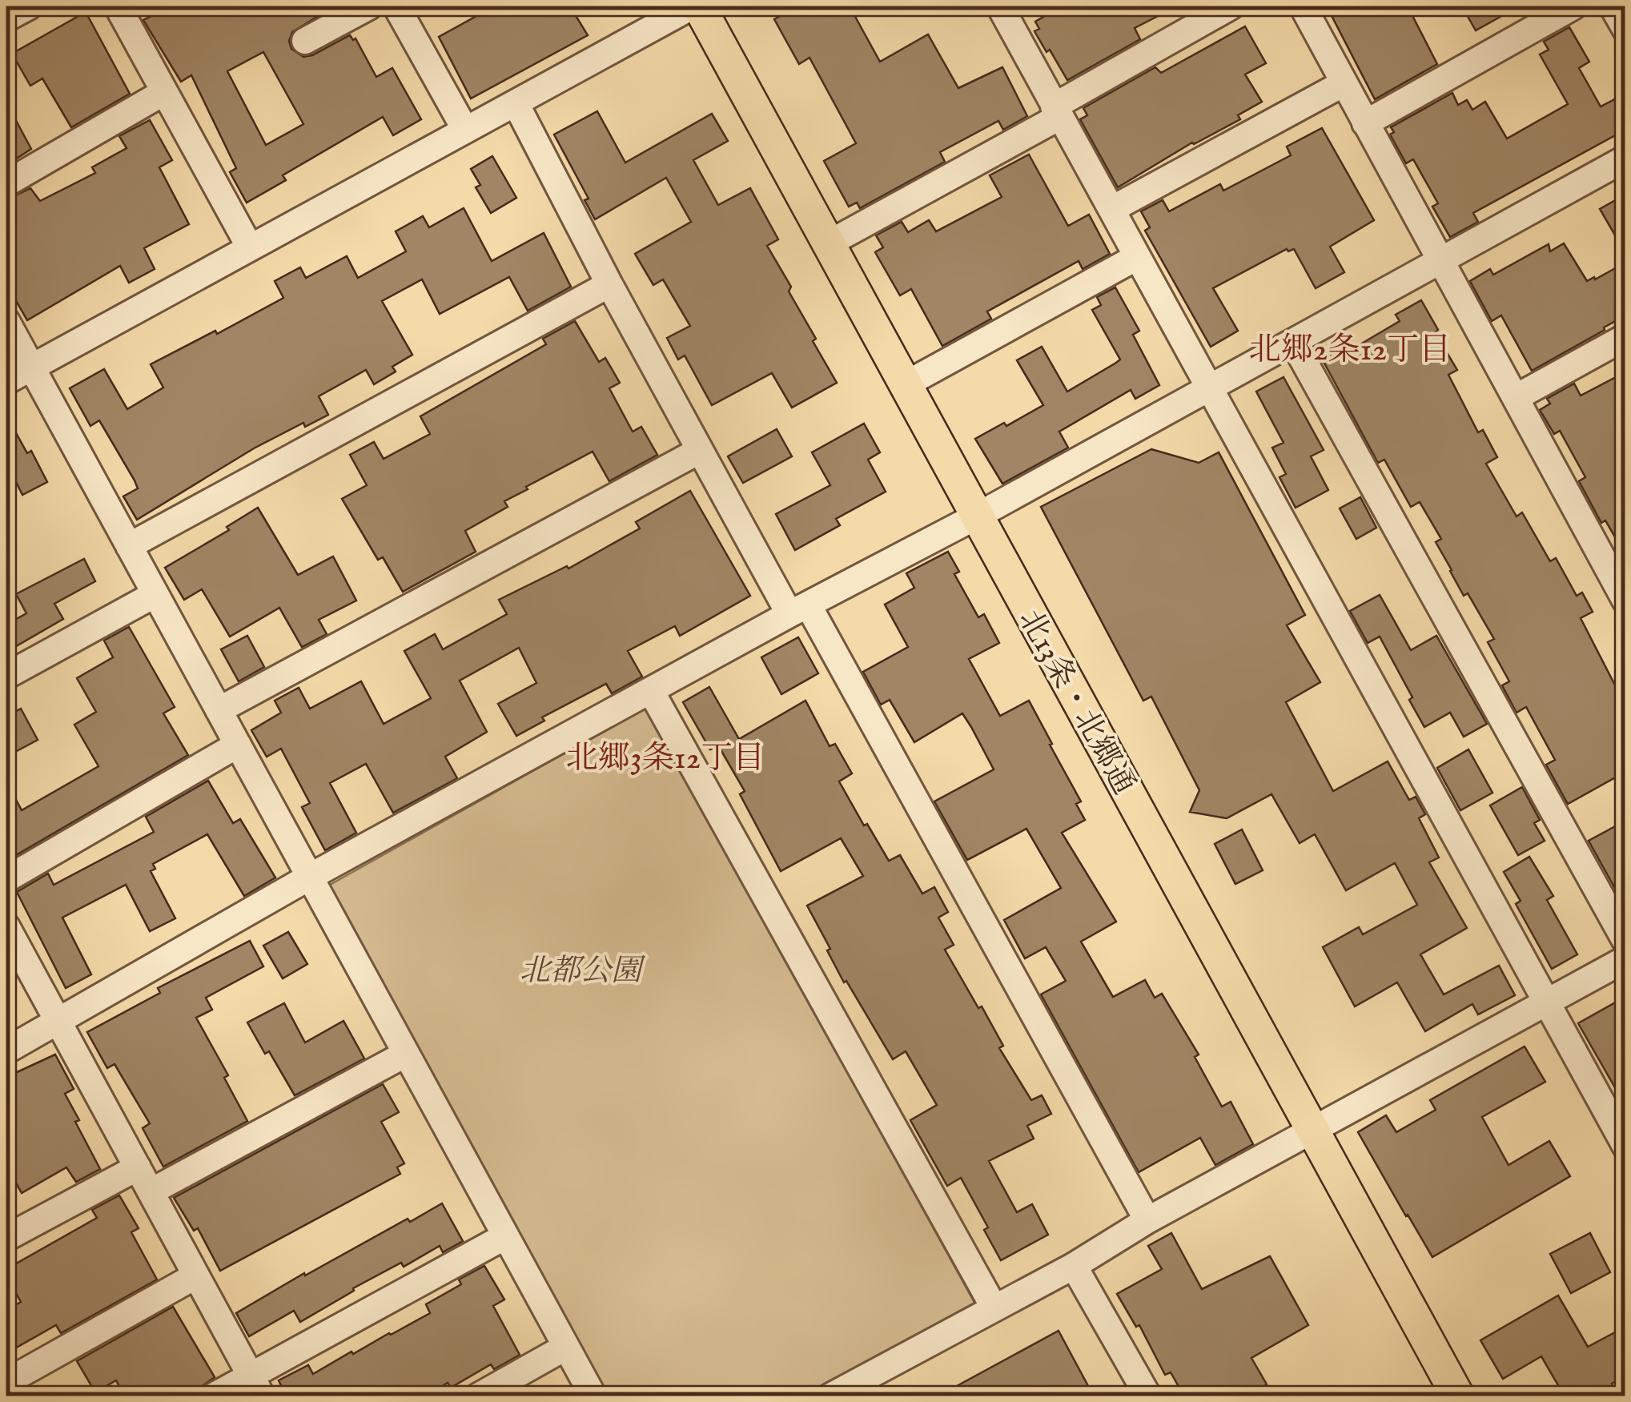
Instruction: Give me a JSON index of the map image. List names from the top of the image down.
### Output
{
  "streets": {
    "main road": ["北13条・北郷通"]
  },
  "districts": ["北郷2条12丁目", "北郷3条12丁目"],
  "parks": ["北都公園"]
}
